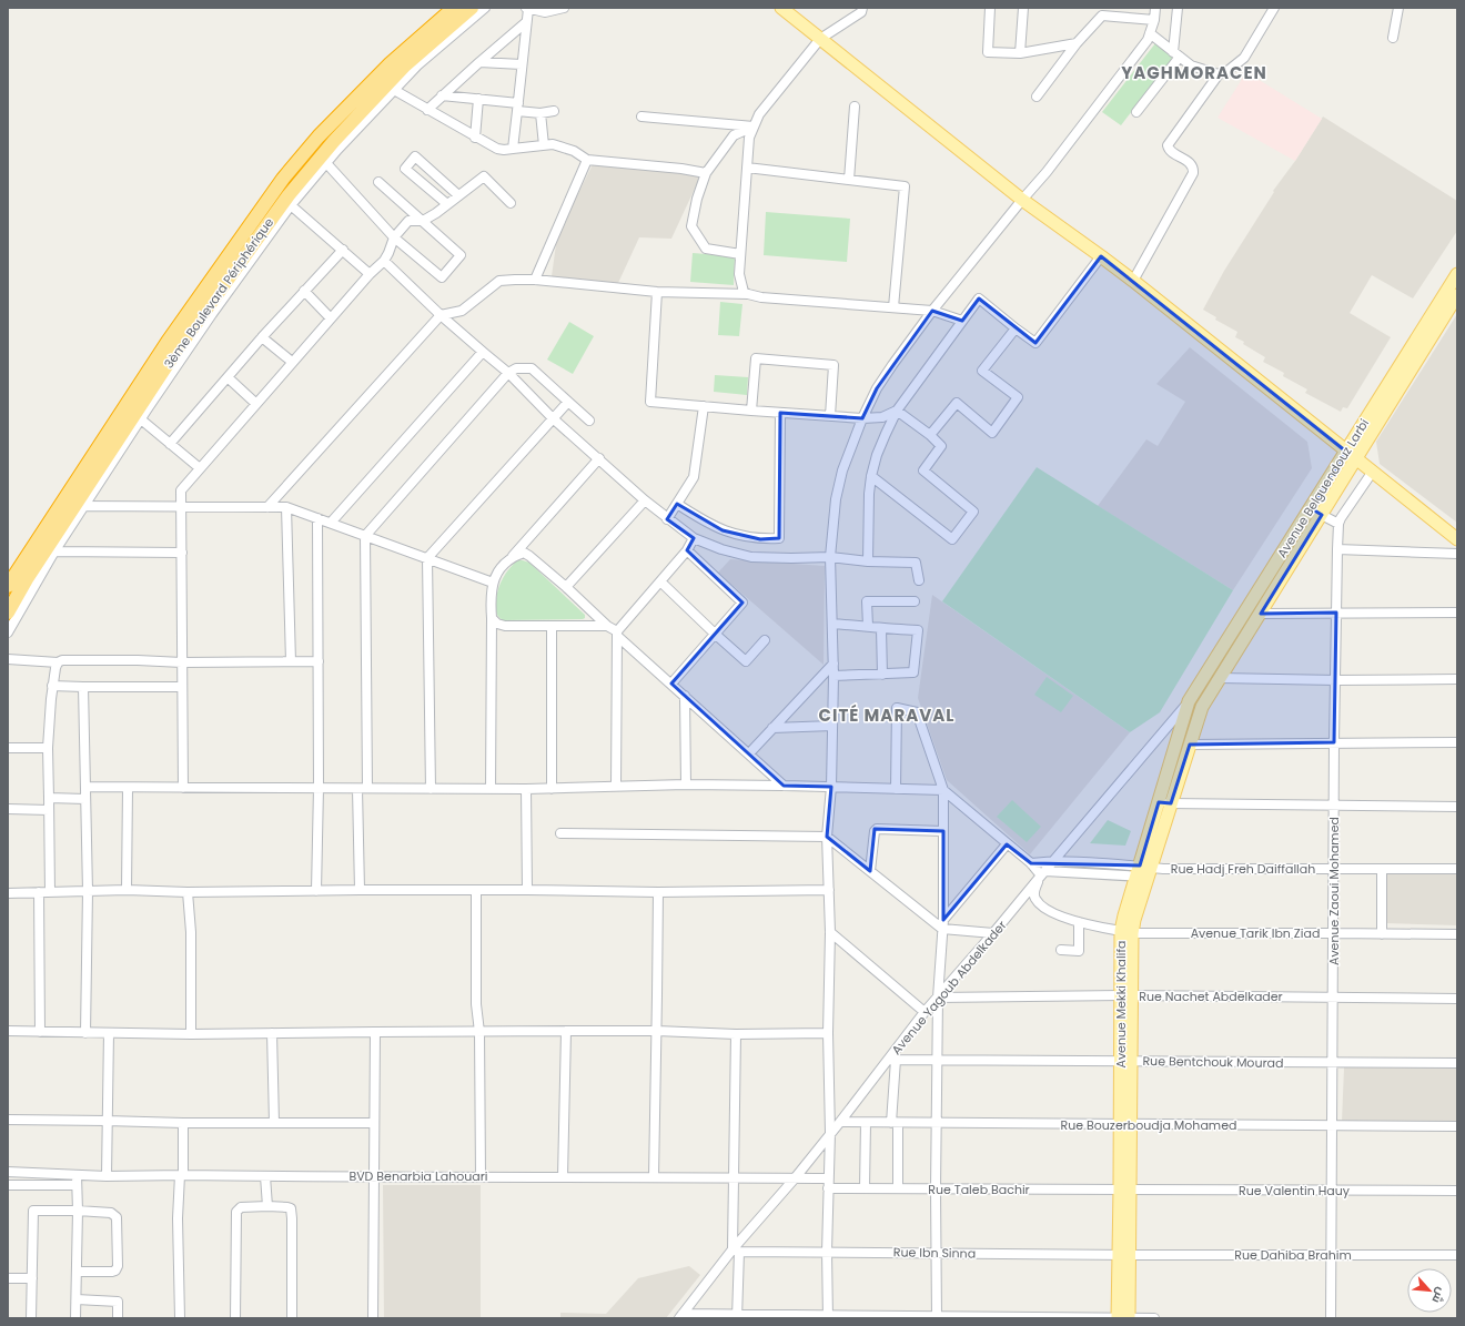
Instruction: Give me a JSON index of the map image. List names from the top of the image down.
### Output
{
  "streets": {
    "highway": ["3ème Boulevard Périphérique"],
    "main road": ["Avenue Belguendouz Larbi", "Avenue Mekki Khalifa"],
    "street": [
      "Rue Hadj Freh Daiffallah",
      "Avenue Zaoui Mohamed",
      "Avenue Tarik Ibn Ziad",
      "Avenue Yagoub Abdelkader",
      "Rue Nachet Abdelkader",
      "Rue Bentchouk Mourad",
      "Rue Bouzerboudja Mohamed",
      "BVD Benarbia Lahouari",
      "Rue Taleb Bachir",
      "Rue Valentin Hauy",
      "Rue Ibn Sinna",
      "Rue Dahiba Brahim"
    ]
  },
  "crossings": [
    ["Avenue Belguendouz Larbi", "Avenue Yagoub Abdelkader"],
    ["Avenue Belguendouz Larbi", "Avenue Mekki Khalifa"],
    ["Rue Hadj Freh Daiffallah", "Avenue Zaoui Mohamed"],
    ["Rue Hadj Freh Daiffallah", "Avenue Mekki Khalifa"],
    ["Avenue Zaoui Mohamed", "Avenue Tarik Ibn Ziad"],
    ["Avenue Zaoui Mohamed", "Rue Nachet Abdelkader"],
    ["Avenue Zaoui Mohamed", "Rue Bentchouk Mourad"],
    ["Avenue Zaoui Mohamed", "Rue Bouzerboudja Mohamed"],
    ["Avenue Zaoui Mohamed", "Rue Valentin Hauy"],
    ["Avenue Zaoui Mohamed", "Rue Dahiba Brahim"],
    ["Avenue Tarik Ibn Ziad", "Avenue Yagoub Abdelkader"],
    ["Avenue Tarik Ibn Ziad", "Avenue Mekki Khalifa"],
    ["Avenue Yagoub Abdelkader", "Rue Nachet Abdelkader"],
    ["Avenue Yagoub Abdelkader", "Avenue Mekki Khalifa"],
    ["Avenue Yagoub Abdelkader", "Rue Bentchouk Mourad"],
    ["Avenue Yagoub Abdelkader", "Rue Bouzerboudja Mohamed"],
    ["Avenue Yagoub Abdelkader", "BVD Benarbia Lahouari"],
    ["Avenue Yagoub Abdelkader", "Rue Ibn Sinna"],
    ["Rue Nachet Abdelkader", "Avenue Mekki Khalifa"],
    ["Avenue Mekki Khalifa", "Rue Bentchouk Mourad"],
    ["Avenue Mekki Khalifa", "Rue Bouzerboudja Mohamed"],
    ["Avenue Mekki Khalifa", "Rue Taleb Bachir"],
    ["Avenue Mekki Khalifa", "Rue Valentin Hauy"],
    ["Avenue Mekki Khalifa", "Rue Ibn Sinna"],
    ["Avenue Mekki Khalifa", "Rue Dahiba Brahim"],
    ["BVD Benarbia Lahouari", "Rue Taleb Bachir"],
    ["Rue Taleb Bachir", "Rue Valentin Hauy"],
    ["Rue Ibn Sinna", "Rue Dahiba Brahim"]
  ],
  "districts": ["YAGHMORACEN", "CITÉ MARAVAL"],
  "north": "bottom right"
}
